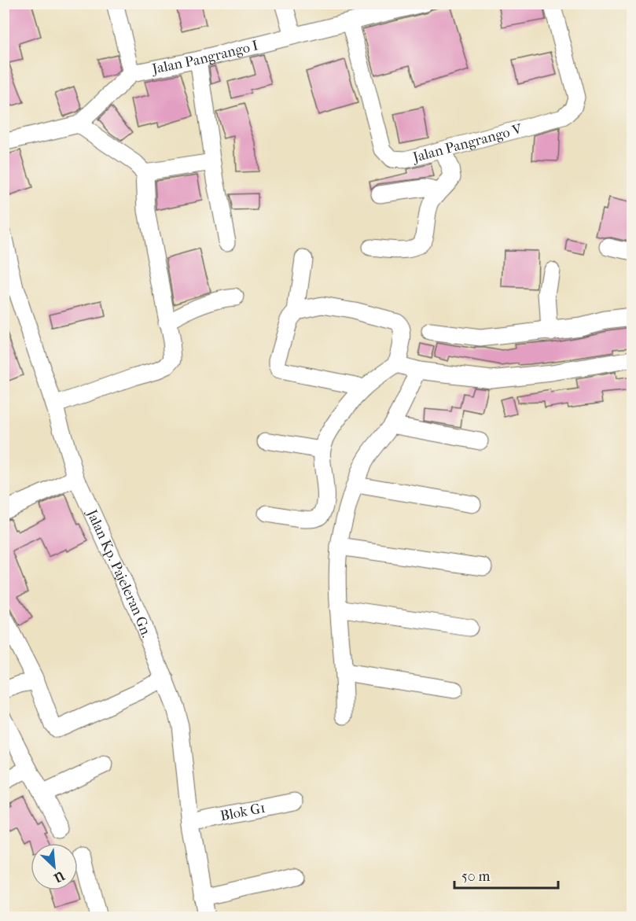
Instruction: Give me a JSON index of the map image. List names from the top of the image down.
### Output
{
  "streets": {
    "street": [
      "Jalan Pangrango I",
      "Jalan Pangrango V",
      "Jalan Kp. Pajeleran Gn.",
      "Blok G1"
    ]
  },
  "crossings": [
    ["Jalan Pangrango I", "Jalan Pangrango V"],
    ["Jalan Kp. Pajeleran Gn.", "Blok G1"]
  ],
  "scale_bar": "50 m",
  "north": "bottom right"
}
